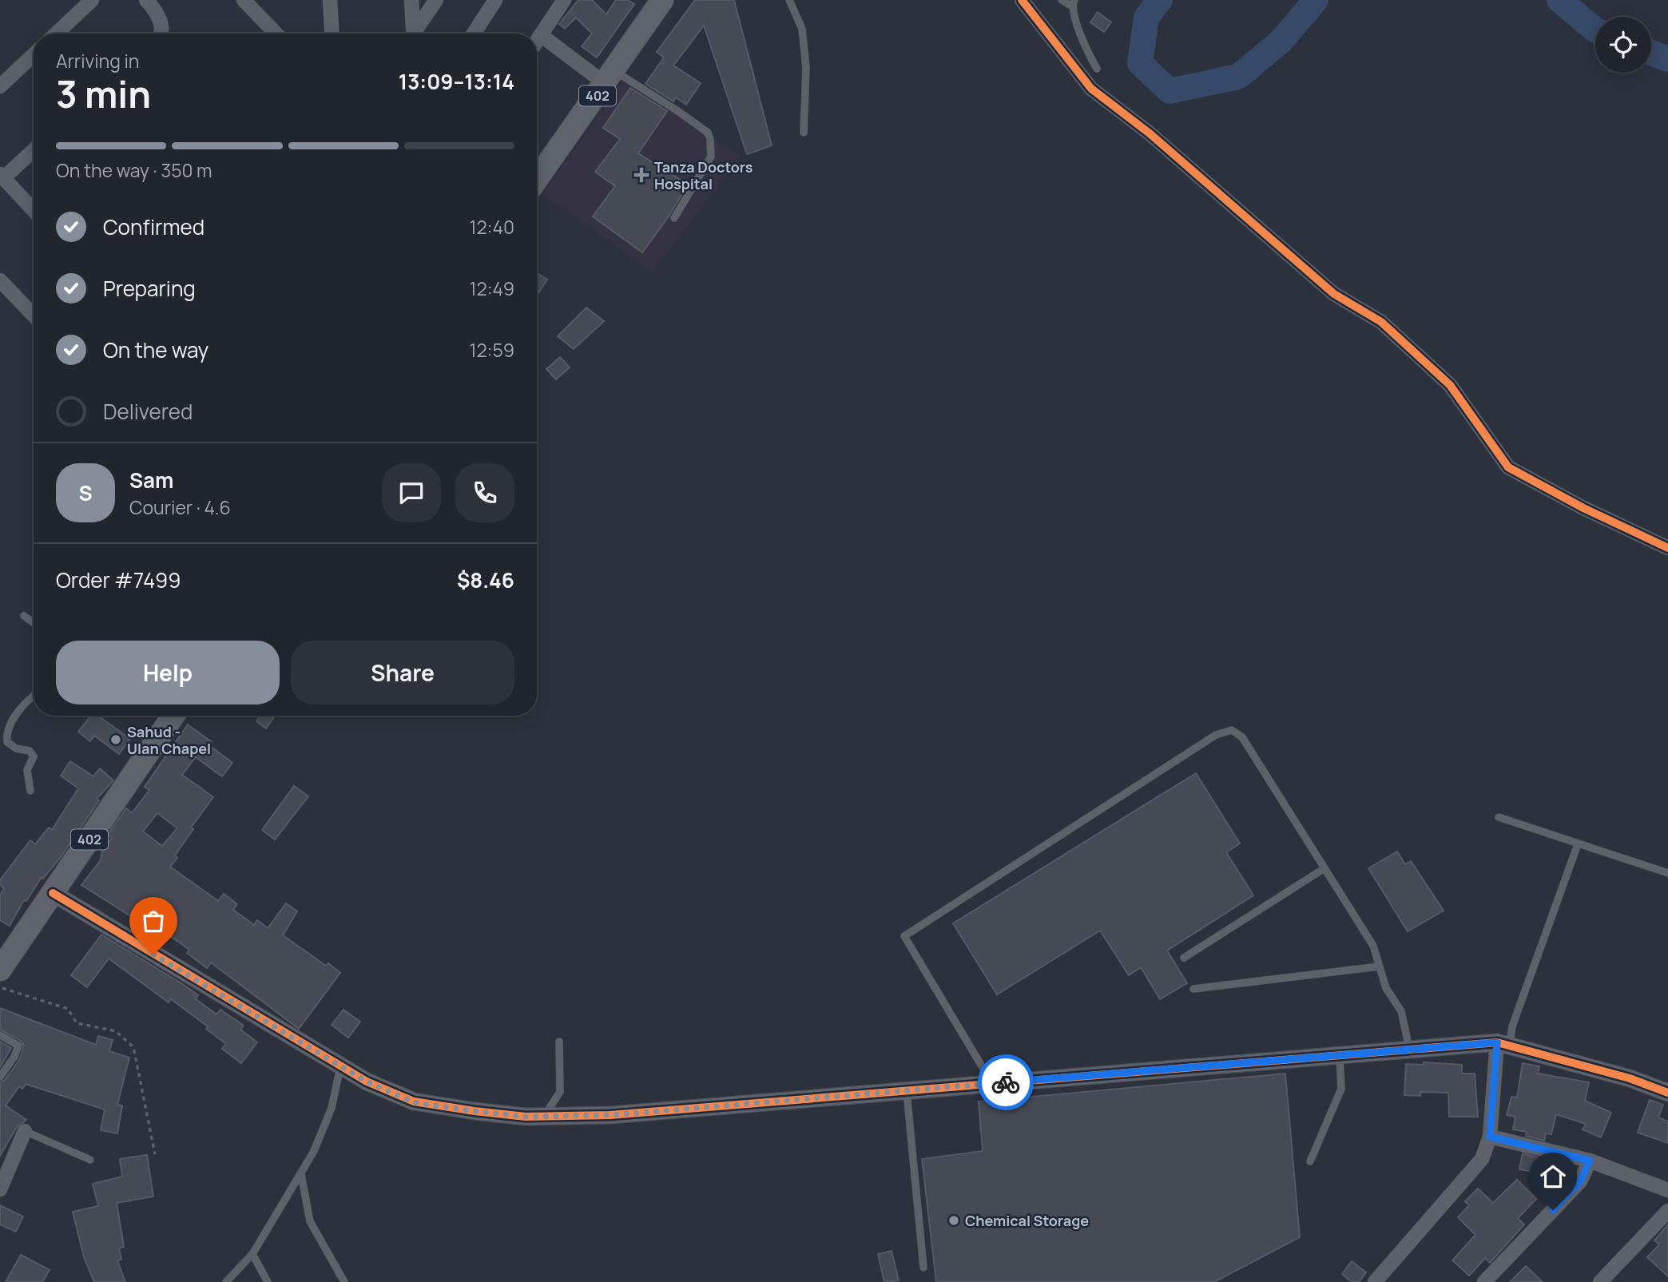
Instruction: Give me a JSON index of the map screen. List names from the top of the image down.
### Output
{
  "streets": {
    "main road": ["402"]
  },
  "places": {
    "health": ["Tanza Doctors Hospital"],
    "other": ["Sahud - Ulan Chapel", "Chemical Storage"]
  },
  "page": {
    "heading": ["3 min", "Arriving in", "13:09–13:14"],
    "panel": [
      "Sam",
      "Courier · 4.6",
      "Order #7499",
      "$8.46"
    ],
    "bar": "On the way · 350 m",
    "list": [
      ["Confirmed", "12:40"],
      ["Preparing", "12:49"],
      ["On the way", "12:59"],
      "Delivered"
    ],
    "round": "S",
    "buttons": ["Help", "Share"]
  }
}
